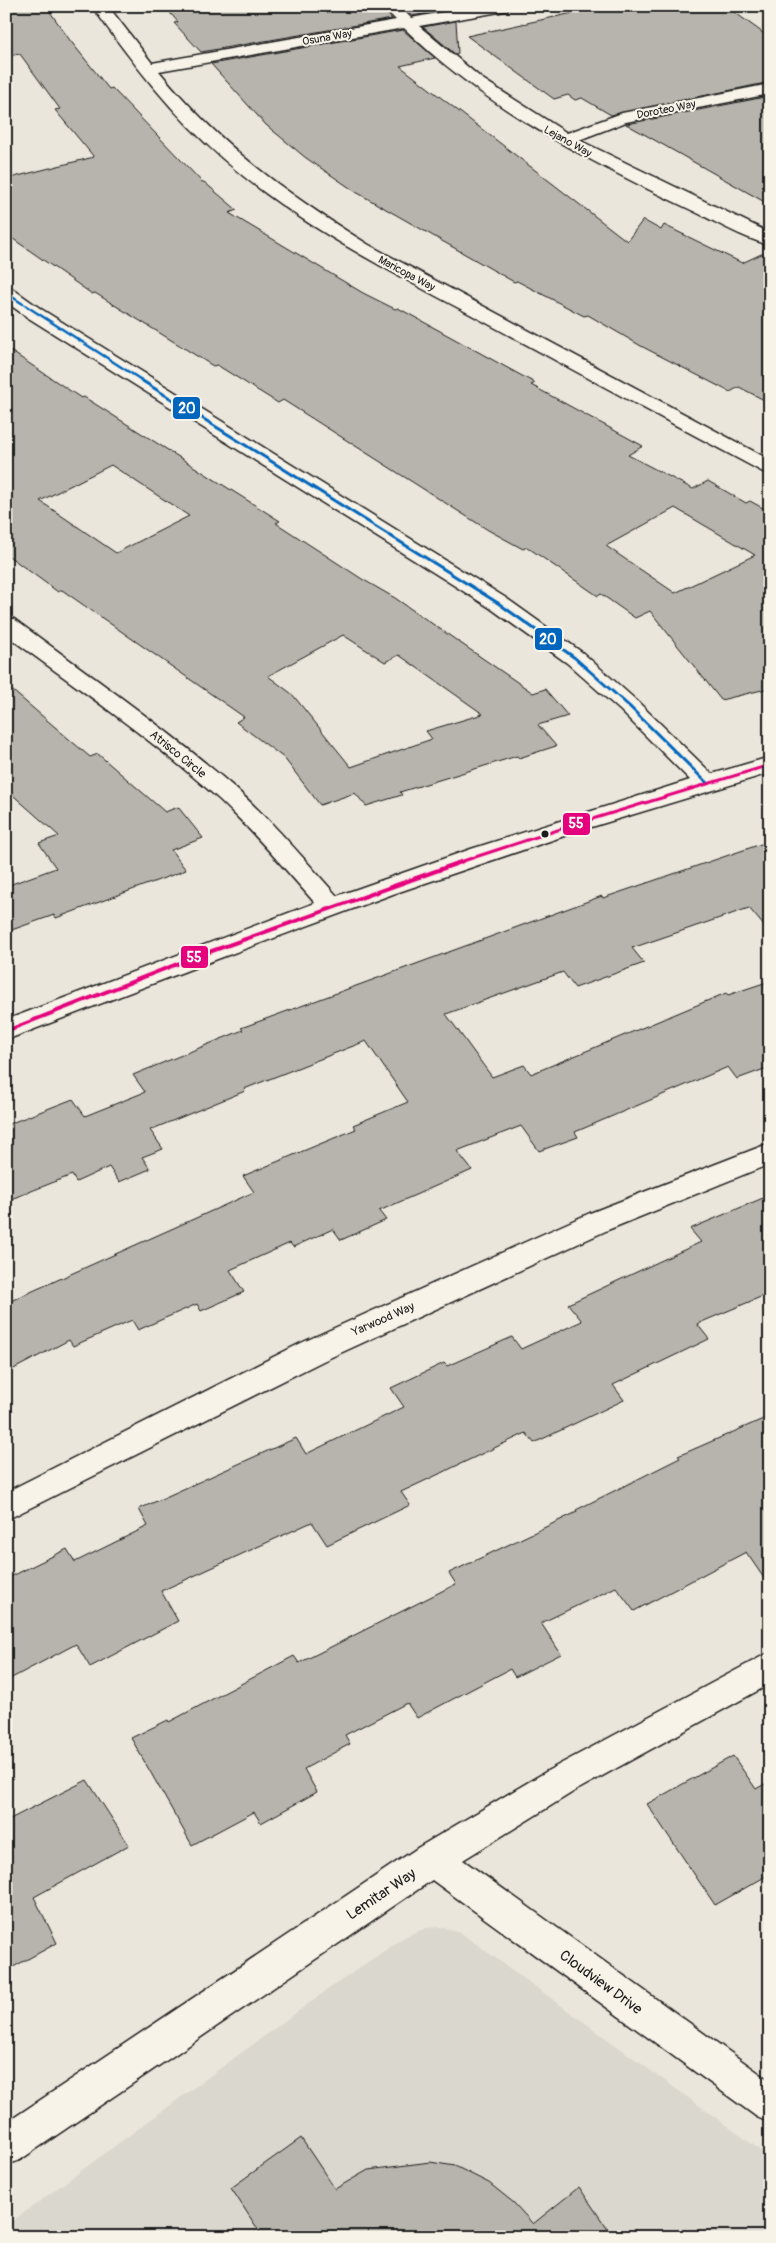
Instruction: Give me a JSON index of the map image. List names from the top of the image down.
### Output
{
  "streets": {
    "street": [
      "Osuna Way",
      "Doroteo Way",
      "Lejano Way",
      "Maricopa Way",
      "Atrisco Circle",
      "Yarwood Way",
      "Lemitar Way",
      "Cloudview Drive"
    ]
  },
  "crossings": [
    ["Osuna Way", "Lejano Way"],
    ["Osuna Way", "Maricopa Way"],
    ["Doroteo Way", "Lejano Way"],
    ["Lemitar Way", "Cloudview Drive"]
  ],
  "lines": ["transit line 20", "transit line 55"]
}
